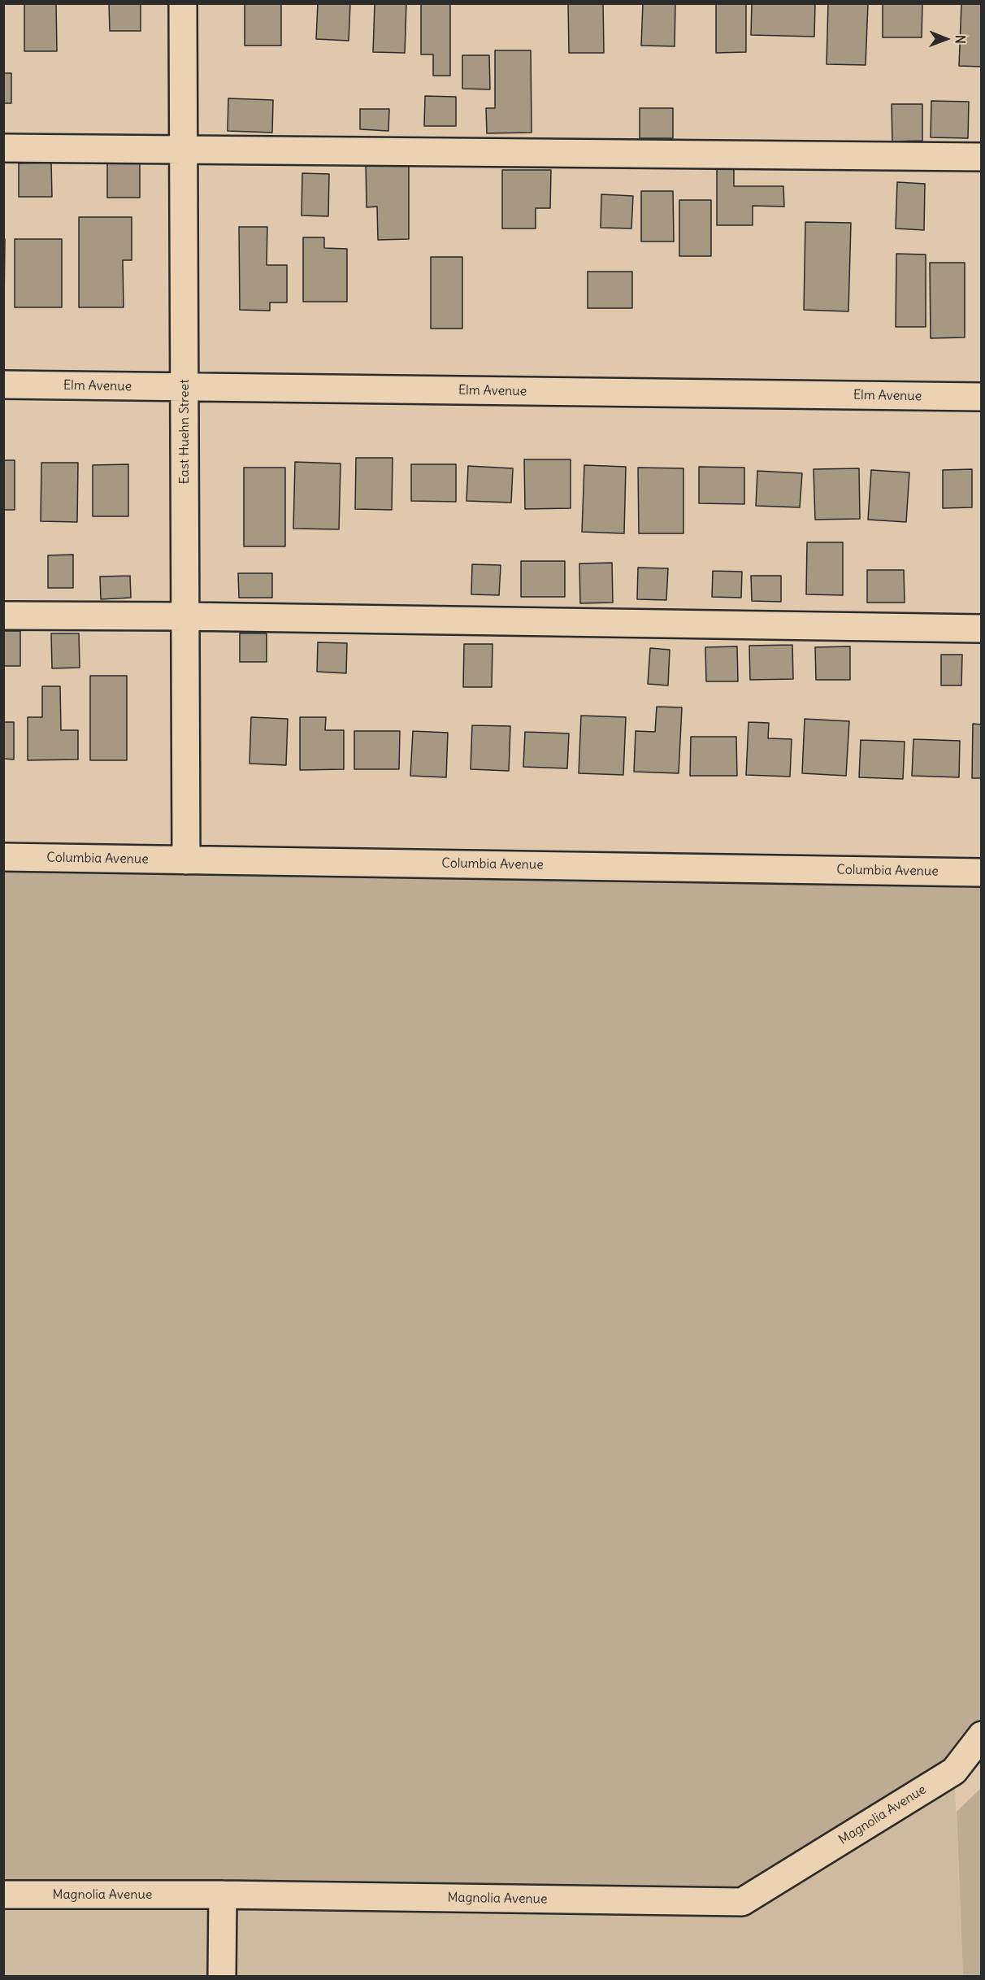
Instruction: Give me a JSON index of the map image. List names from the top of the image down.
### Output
{
  "streets": {
    "street": [
      "Elm Avenue",
      "East Huehn Street",
      "Columbia Avenue",
      "Magnolia Avenue"
    ]
  },
  "crossings": [
    ["Elm Avenue", "East Huehn Street"],
    ["East Huehn Street", "Columbia Avenue"]
  ],
  "north": "right"
}
